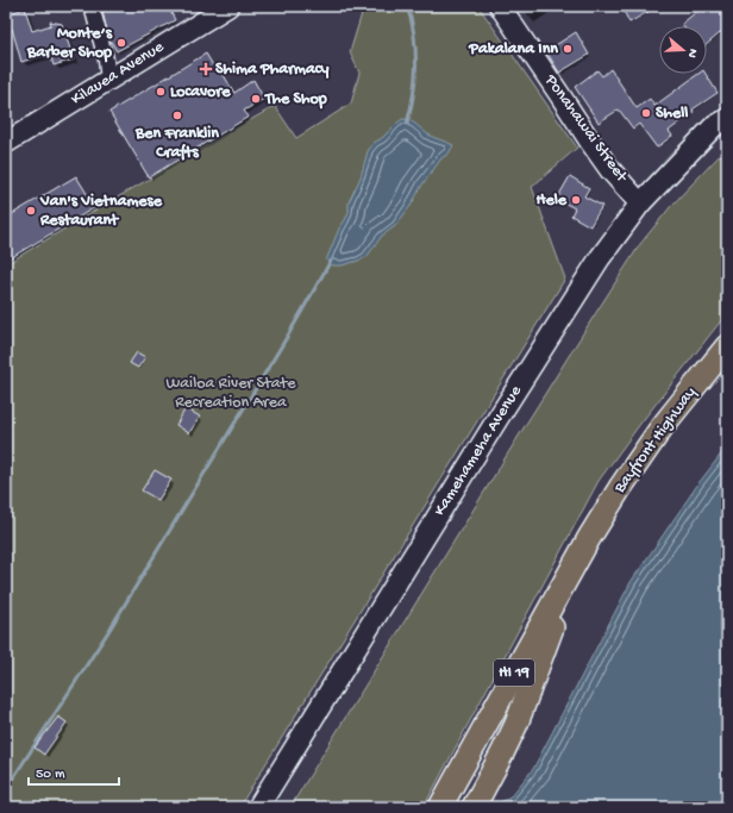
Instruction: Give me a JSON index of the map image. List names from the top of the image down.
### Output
{
  "streets": {
    "main road": [
      "Kilauea Avenue",
      "Ponahawai Street",
      "Bayfront Highway",
      "Kamehameha Avenue",
      "HI 19"
    ]
  },
  "crossings": [
    ["Ponahawai Street", "Kamehameha Avenue"]
  ],
  "parks": ["Wailoa River State Recreation Area"],
  "places": {
    "other": [
      "Monte’s Barber Shop",
      "Pakalana Inn",
      "Locavore",
      "The Shop",
      "Shell",
      "Ben Franklin Crafts",
      "Hele",
      "Van's Vietnamese Restaurant"
    ],
    "health": ["Shima Pharmacy"]
  },
  "scale_bar": "50 m",
  "north": "right"
}
